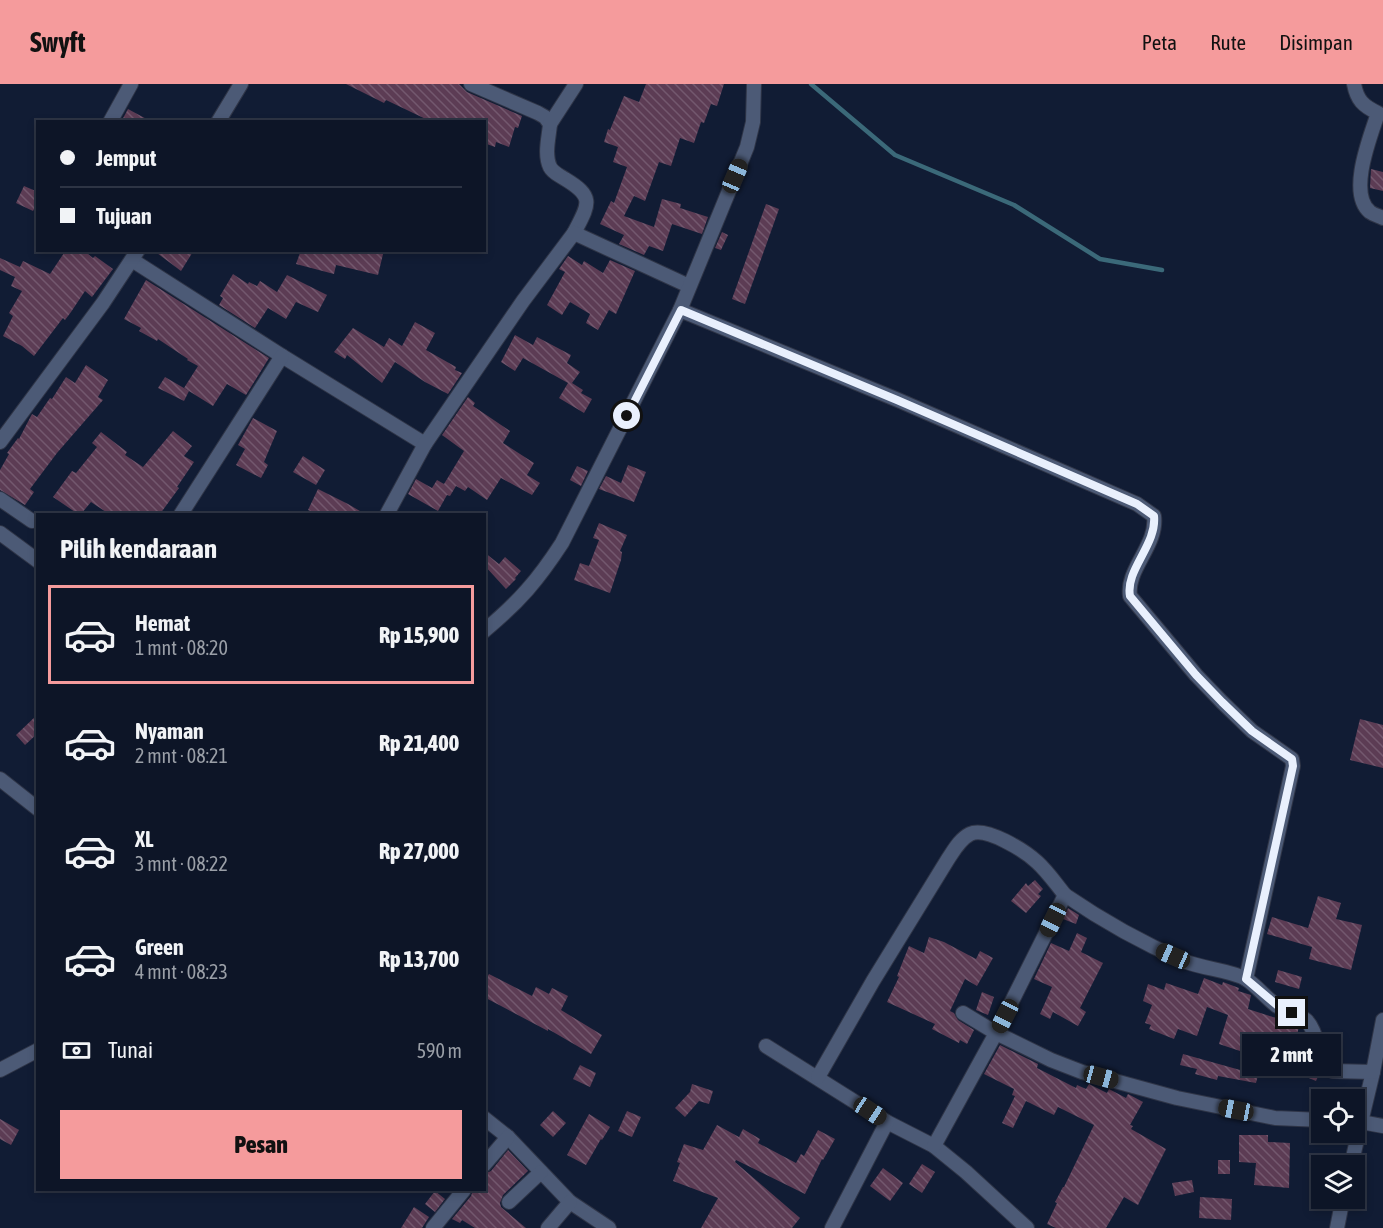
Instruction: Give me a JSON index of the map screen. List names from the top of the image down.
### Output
{
  "page": {
    "header": "Swyft",
    "nav": ["Peta", "Rute", "Disimpan"],
    "banner": ["Jemput", "Tujuan"],
    "heading": "Pilih kendaraan",
    "list": [
      {
        "name": "Hemat",
        "note": "1 mnt · 08:20",
        "value": "Rp 15,900"
      },
      {
        "name": "Nyaman",
        "note": "2 mnt · 08:21",
        "value": "Rp 21,400"
      },
      {
        "name": "XL",
        "note": "3 mnt · 08:22",
        "value": "Rp 27,000"
      },
      {
        "name": "Green",
        "note": "4 mnt · 08:23",
        "value": "Rp 13,700"
      }
    ],
    "pay": ["Tunai", "590 m"],
    "bubble": "2 mnt",
    "buttons": "Pesan"
  }
}
